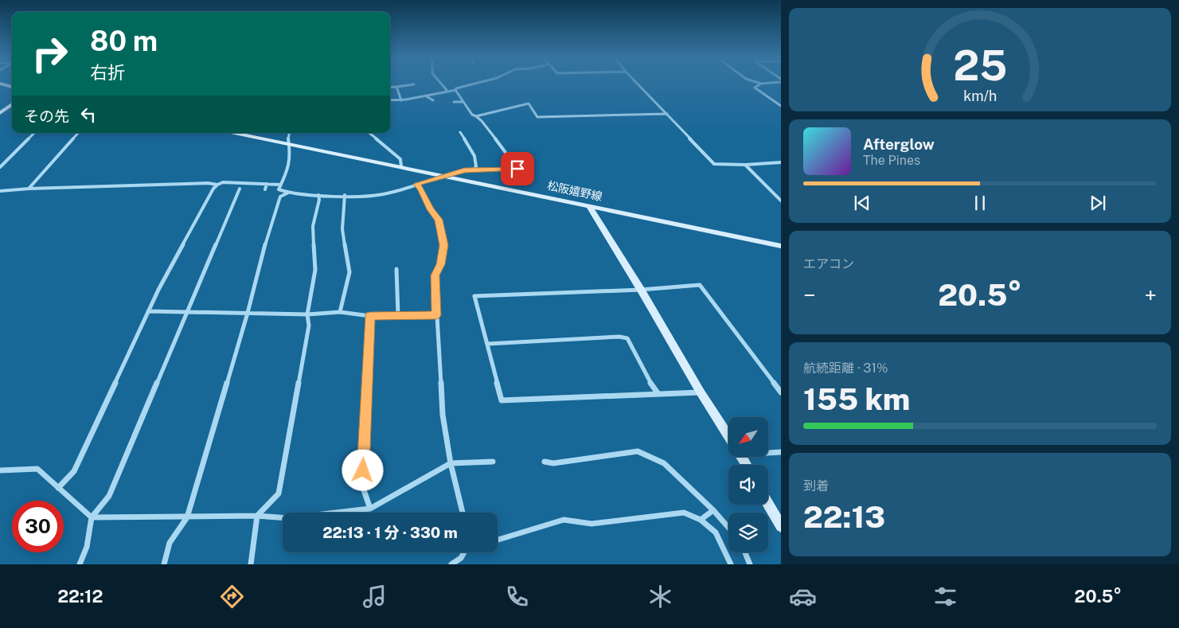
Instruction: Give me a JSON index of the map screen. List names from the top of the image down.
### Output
{
  "streets": {
    "main road": ["松阪嬉野線"]
  },
  "north": "bottom left",
  "page": {
    "turn": ["80 m", "右折"],
    "then": "その先",
    "song": ["Afterglow", "The Pines"],
    "tile": [
      "エアコン",
      ["航続距離 · 31%", "155 km"],
      ["到着", "22:13"]
    ],
    "heat": ["−", "20.5°", "+"],
    "limit": "30",
    "trip": "22:13 · 1 分 · 330 m",
    "tabs": ["22:12", "20.5°"],
    "gauge": ["25", "km/h"]
  }
}
